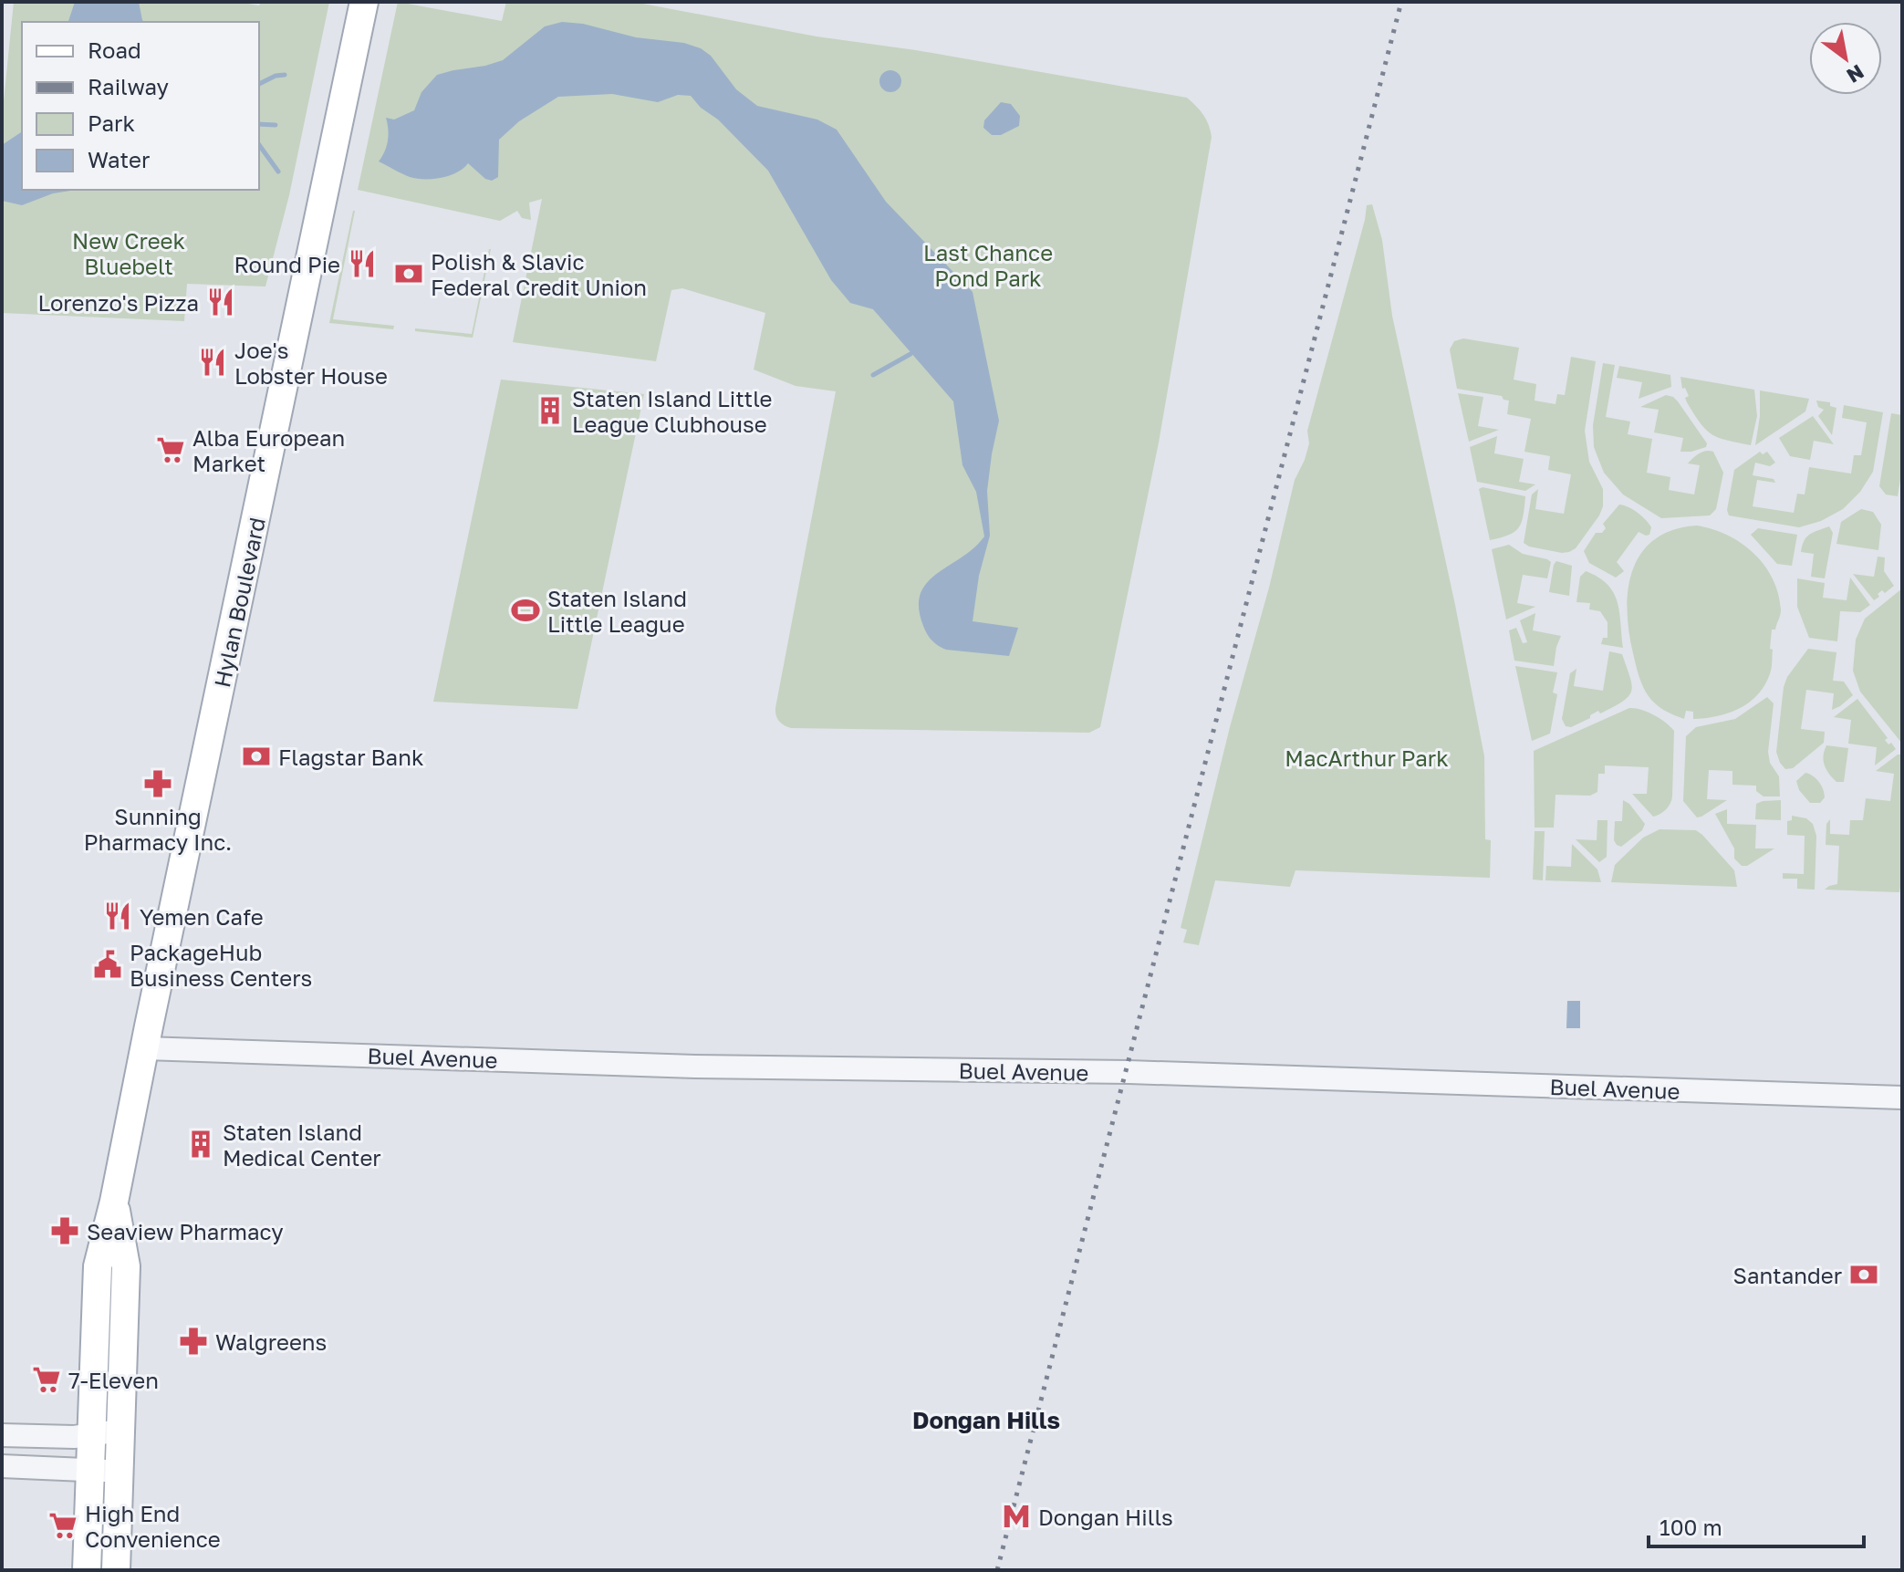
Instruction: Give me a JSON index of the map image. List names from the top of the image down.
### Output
{
  "streets": {
    "main road": ["Hylan Boulevard"],
    "street": ["Buel Avenue"]
  },
  "crossings": [
    ["Hylan Boulevard", "Buel Avenue"]
  ],
  "districts": ["Dongan Hills"],
  "parks": ["New Creek Bluebelt", "Last Chance Pond Park", "MacArthur Park"],
  "places": {
    "restaurant": [
      "Round Pie",
      "Lorenzo's Pizza",
      "Joe's Lobster House",
      "Yemen Cafe"
    ],
    "bank": ["Polish & Slavic Federal Credit Union", "Flagstar Bank", "Santander"],
    "building": ["Staten Island Little League Clubhouse", "Staten Island Medical Center"],
    "supermarket": ["Alba European Market", "7-Eleven", "High End Convenience"],
    "sports": ["Staten Island Little League"],
    "pharmacy": ["Sunning Pharmacy Inc.", "Seaview Pharmacy", "Walgreens"],
    "public building": ["PackageHub Business Centers"],
    "metro station": ["Dongan Hills"]
  },
  "legend": [
    "Road",
    "Railway",
    "Park",
    "Water"
  ],
  "scale_bar": "100 m",
  "north": "bottom right"
}
